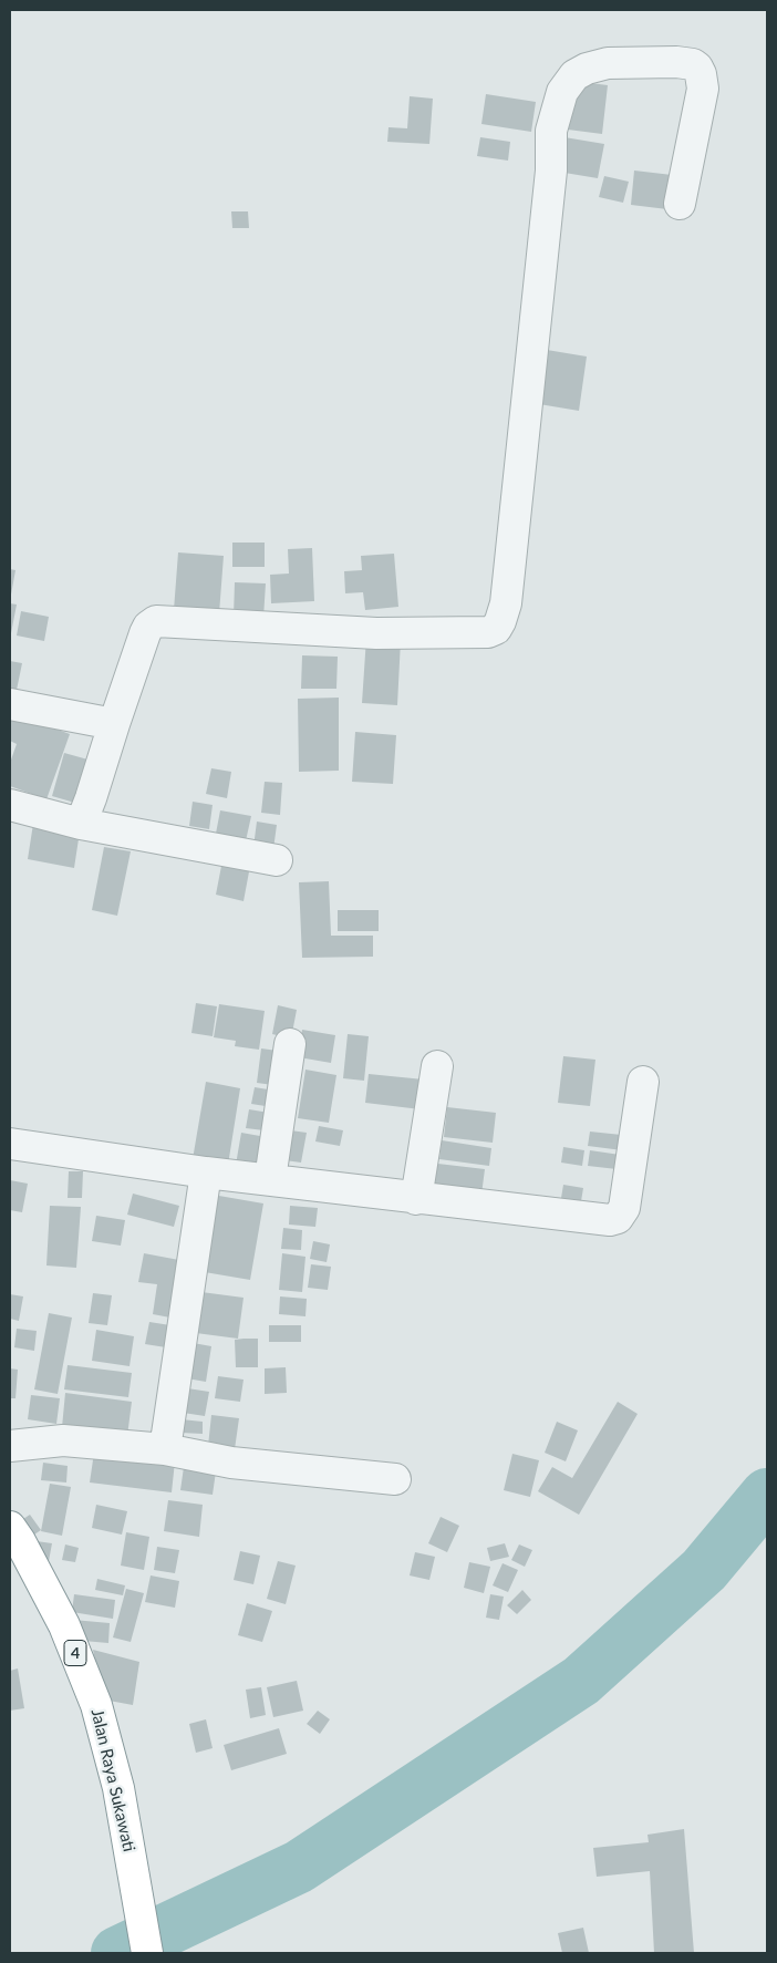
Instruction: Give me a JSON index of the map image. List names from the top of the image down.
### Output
{
  "streets": {
    "highway": ["4", "Jalan Raya Sukawati"]
  }
}
